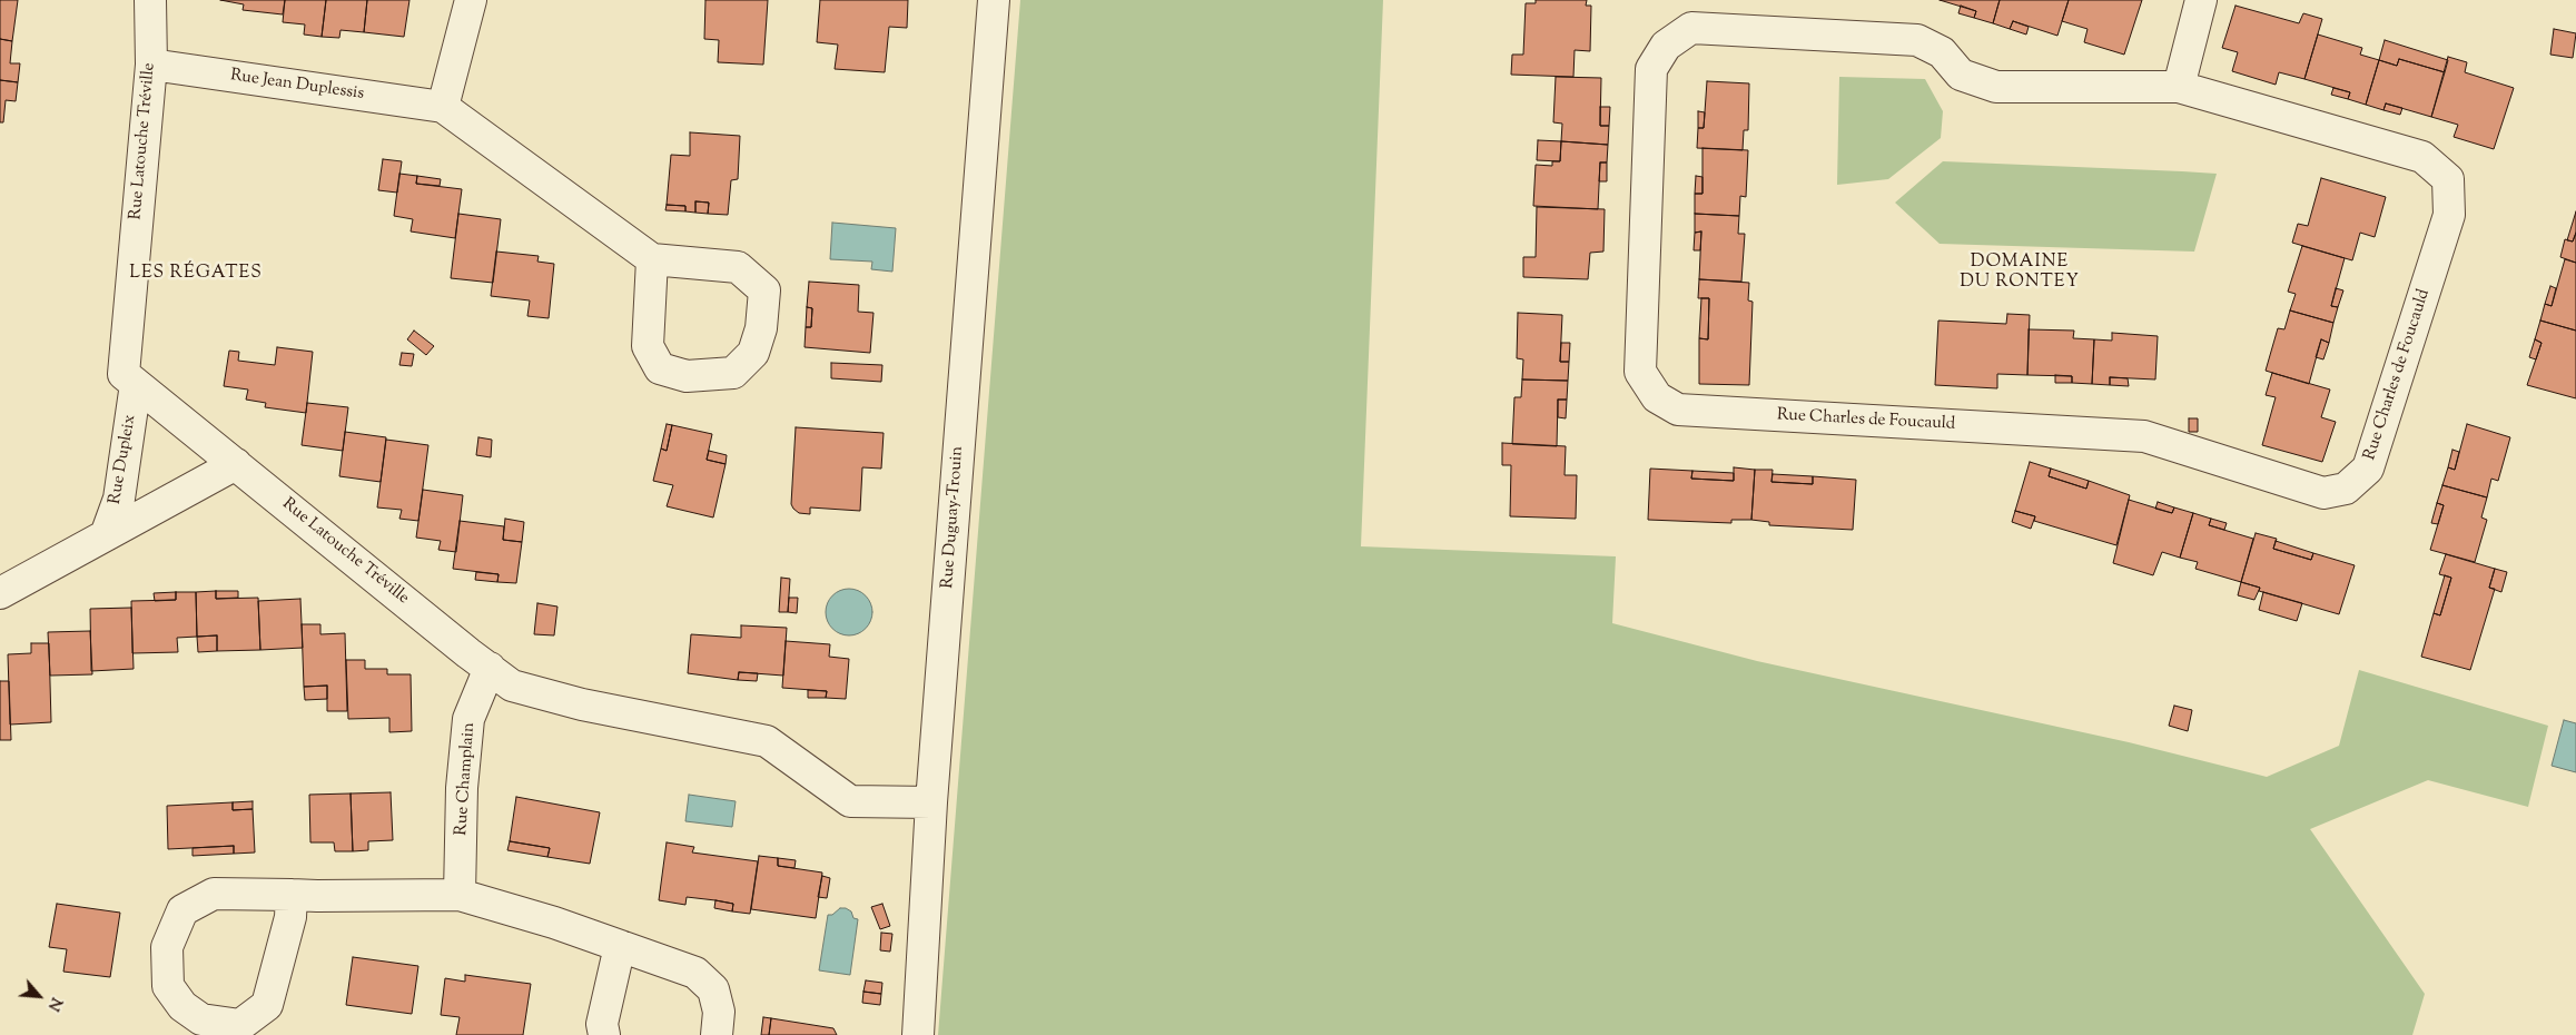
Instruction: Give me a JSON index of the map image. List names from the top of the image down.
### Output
{
  "streets": {
    "street": [
      "Rue Jean Duplessis",
      "Rue Latouche Tréville",
      "Rue Charles de Foucauld",
      "Rue Dupleix",
      "Rue Duguay-Trouin",
      "Rue Champlain"
    ]
  },
  "crossings": [
    ["Rue Jean Duplessis", "Rue Latouche Tréville"],
    ["Rue Latouche Tréville", "Rue Dupleix"],
    ["Rue Latouche Tréville", "Rue Duguay-Trouin"],
    ["Rue Latouche Tréville", "Rue Champlain"]
  ],
  "districts": ["DOMAINE DU RONTEY", "LES RÉGATES"],
  "north": "bottom right"
}
